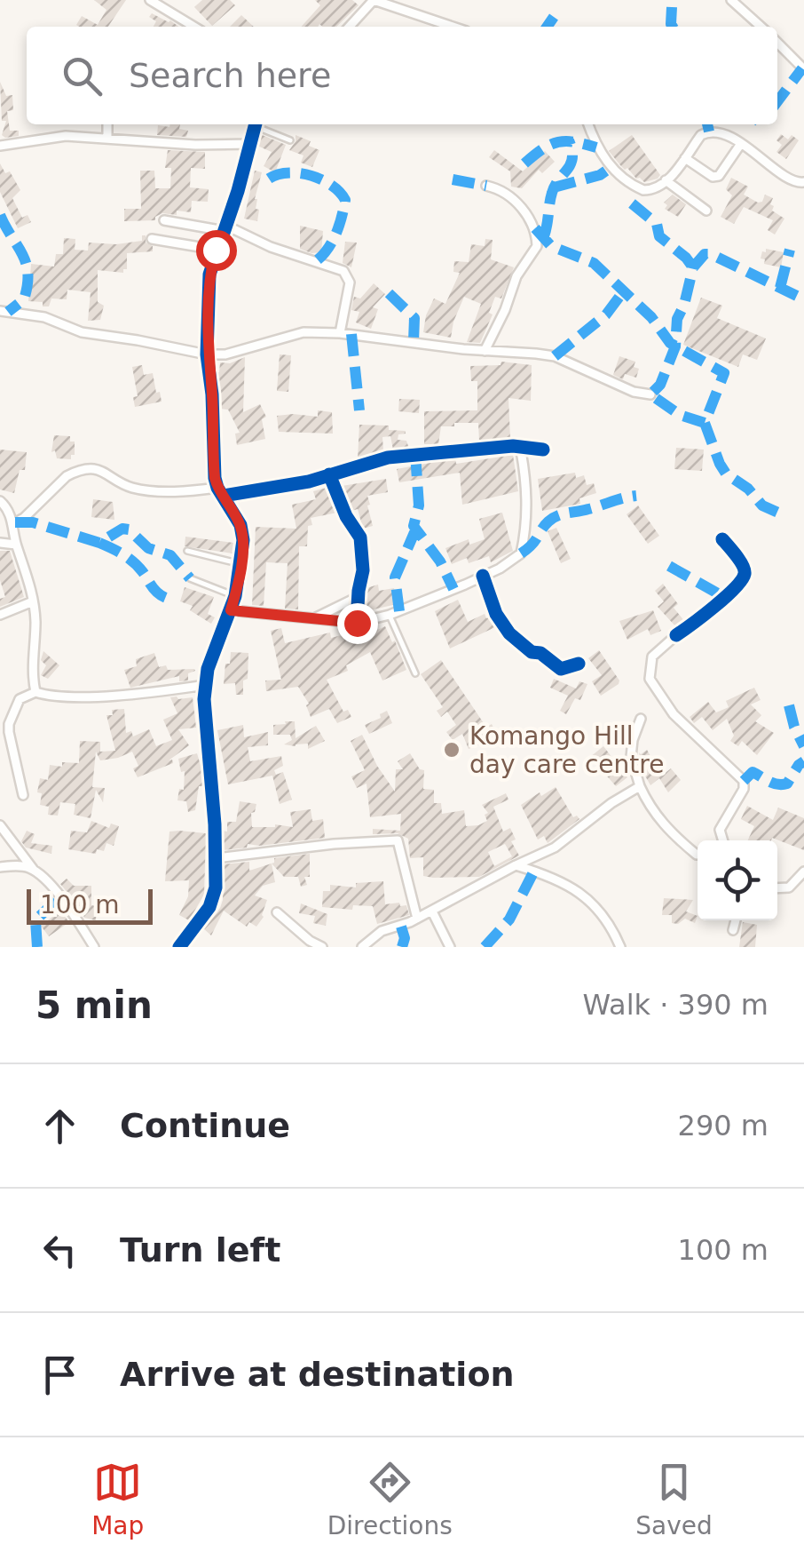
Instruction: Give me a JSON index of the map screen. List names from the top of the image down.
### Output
{
  "places": ["Komango Hill day care centre"],
  "scale_bar": "100 m",
  "page": {
    "search": "Search here",
    "scale": "100 m",
    "heading": ["5 min", "Walk · 390 m"],
    "list": [
      ["Continue", "290 m"],
      ["Turn left", "100 m"],
      "Arrive at destination"
    ],
    "nav": ["Map", "Directions", "Saved"]
  }
}
